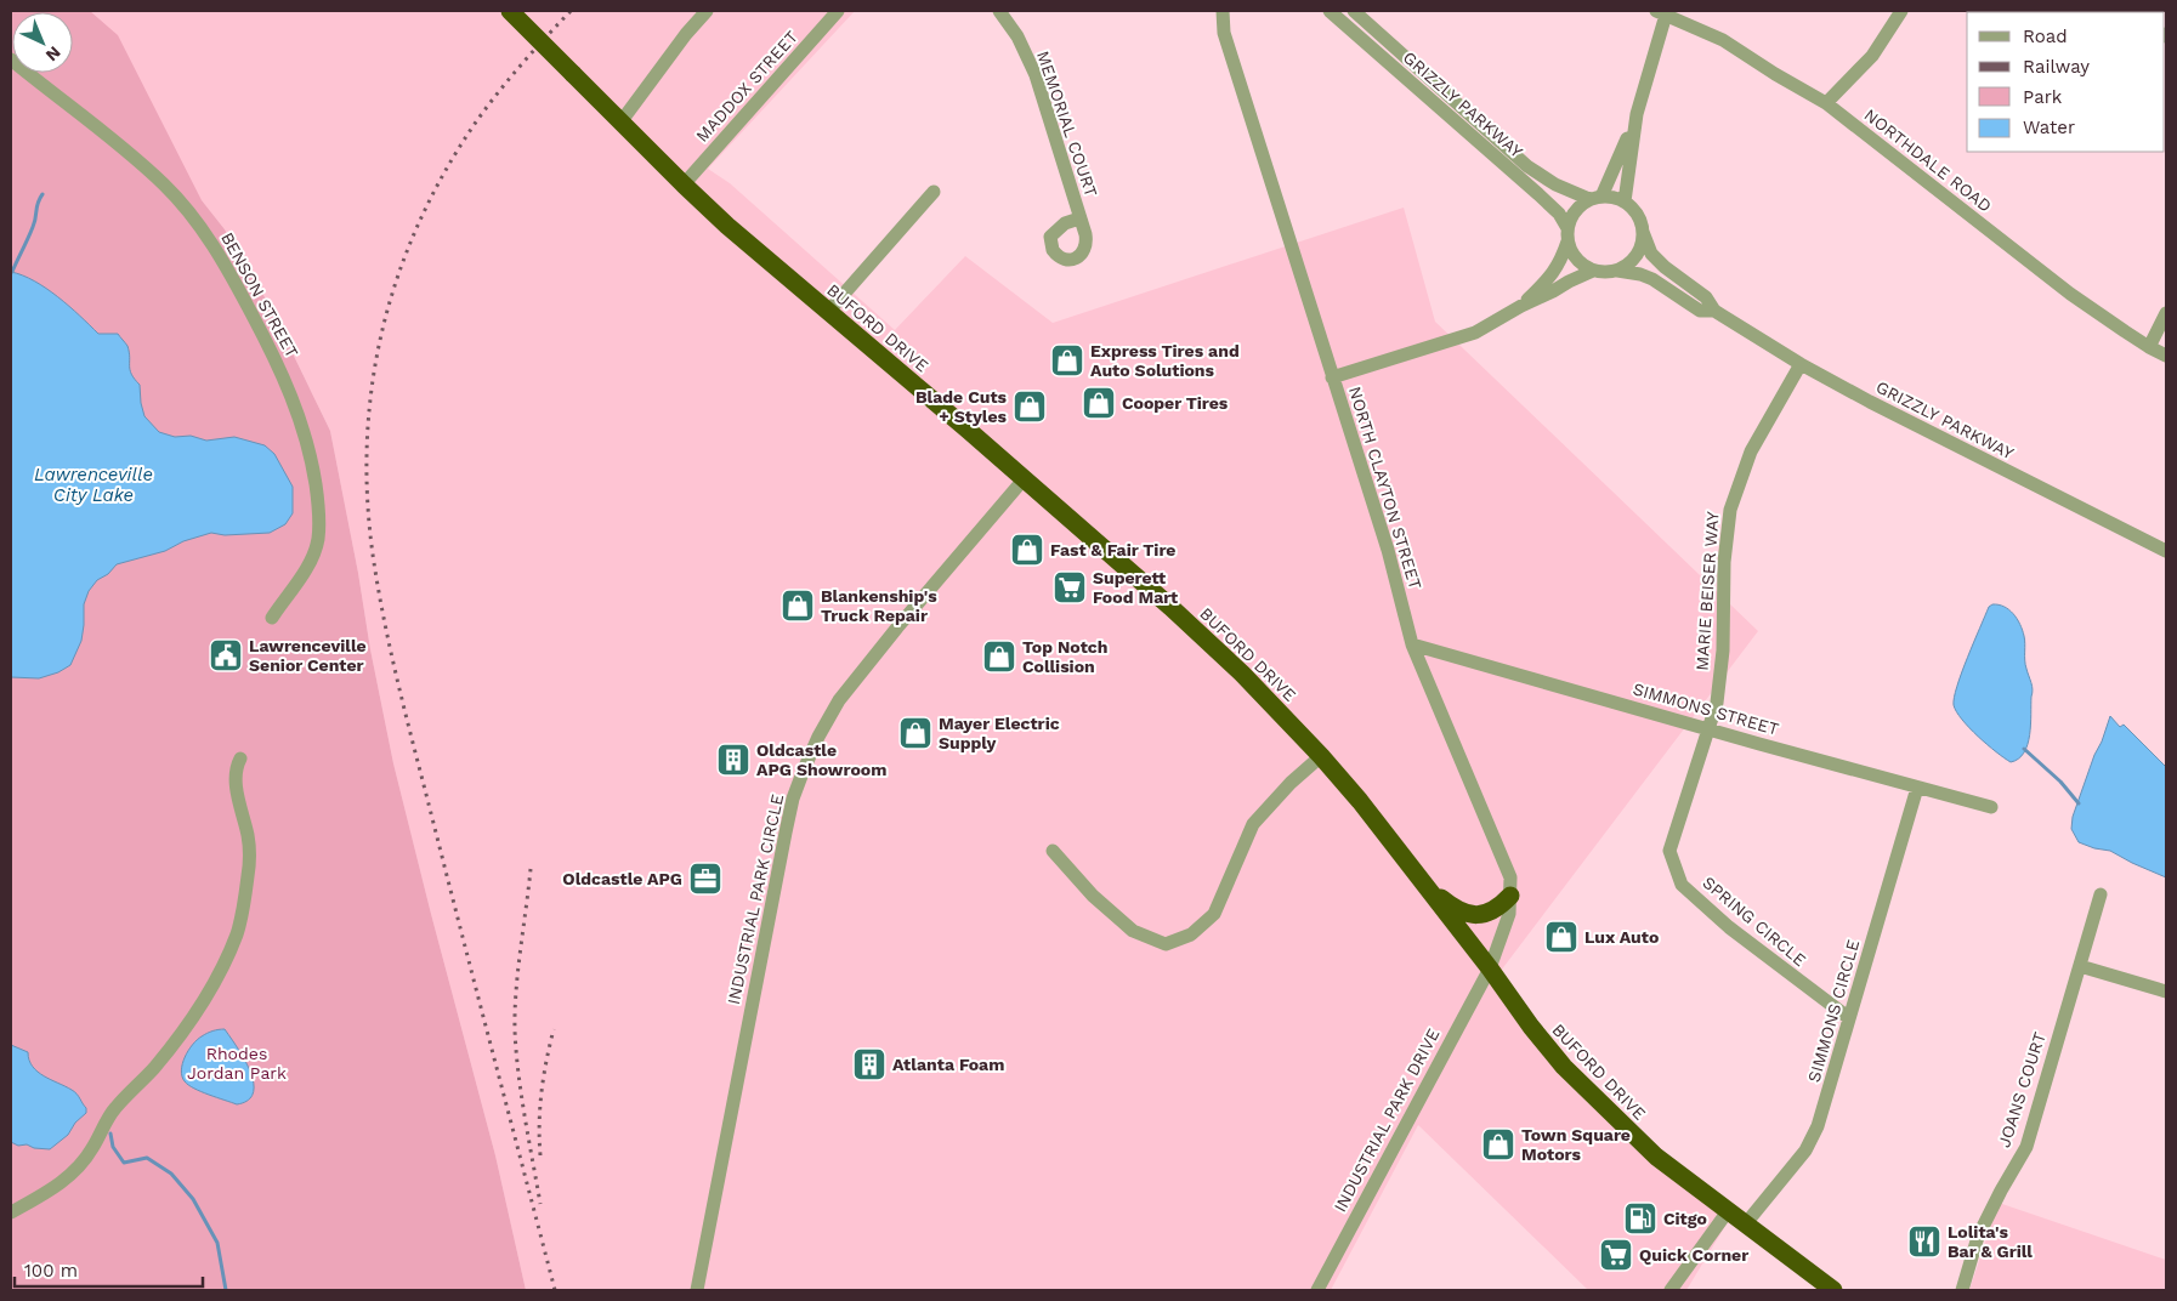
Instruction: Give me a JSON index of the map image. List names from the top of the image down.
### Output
{
  "streets": {
    "highway": ["BUFORD DRIVE"],
    "street": [
      "MADDOX STREET",
      "GRIZZLY PARKWAY",
      "MEMORIAL COURT",
      "NORTHDALE ROAD",
      "BENSON STREET",
      "NORTH CLAYTON STREET",
      "MARIE BEISER WAY",
      "SIMMONS STREET",
      "INDUSTRIAL PARK CIRCLE",
      "SPRING CIRCLE",
      "SIMMONS CIRCLE",
      "JOANS COURT",
      "INDUSTRIAL PARK DRIVE"
    ]
  },
  "crossings": [
    ["MADDOX STREET", "BUFORD DRIVE"],
    ["GRIZZLY PARKWAY", "MARIE BEISER WAY"],
    ["BUFORD DRIVE", "NORTH CLAYTON STREET"],
    ["BUFORD DRIVE", "INDUSTRIAL PARK CIRCLE"],
    ["BUFORD DRIVE", "SIMMONS CIRCLE"],
    ["BUFORD DRIVE", "INDUSTRIAL PARK DRIVE"],
    ["NORTH CLAYTON STREET", "SIMMONS STREET"],
    ["NORTH CLAYTON STREET", "INDUSTRIAL PARK DRIVE"],
    ["MARIE BEISER WAY", "SIMMONS STREET"],
    ["MARIE BEISER WAY", "SPRING CIRCLE"],
    ["SIMMONS STREET", "SPRING CIRCLE"],
    ["SIMMONS STREET", "SIMMONS CIRCLE"],
    ["SPRING CIRCLE", "SIMMONS CIRCLE"]
  ],
  "water": ["Lawrenceville City Lake"],
  "parks": ["Rhodes Jordan Park"],
  "places": {
    "shop": [
      "Express Tires and Auto Solutions",
      "Cooper Tires",
      "Blade Cuts + Styles",
      "Fast & Fair Tire",
      "Blankenship's Truck Repair",
      "Top Notch Collision",
      "Mayer Electric Supply",
      "Lux Auto",
      "Town Square Motors"
    ],
    "supermarket": ["Superett Food Mart", "Quick Corner"],
    "public building": ["Lawrenceville Senior Center"],
    "building": ["Oldcastle APG Showroom", "Atlanta Foam"],
    "office": ["Oldcastle APG"],
    "fuel station": ["Citgo"],
    "restaurant": ["Lolita's Bar & Grill"]
  },
  "legend": [
    "Road",
    "Railway",
    "Park",
    "Water"
  ],
  "scale_bar": "100 m",
  "north": "bottom right"
}
